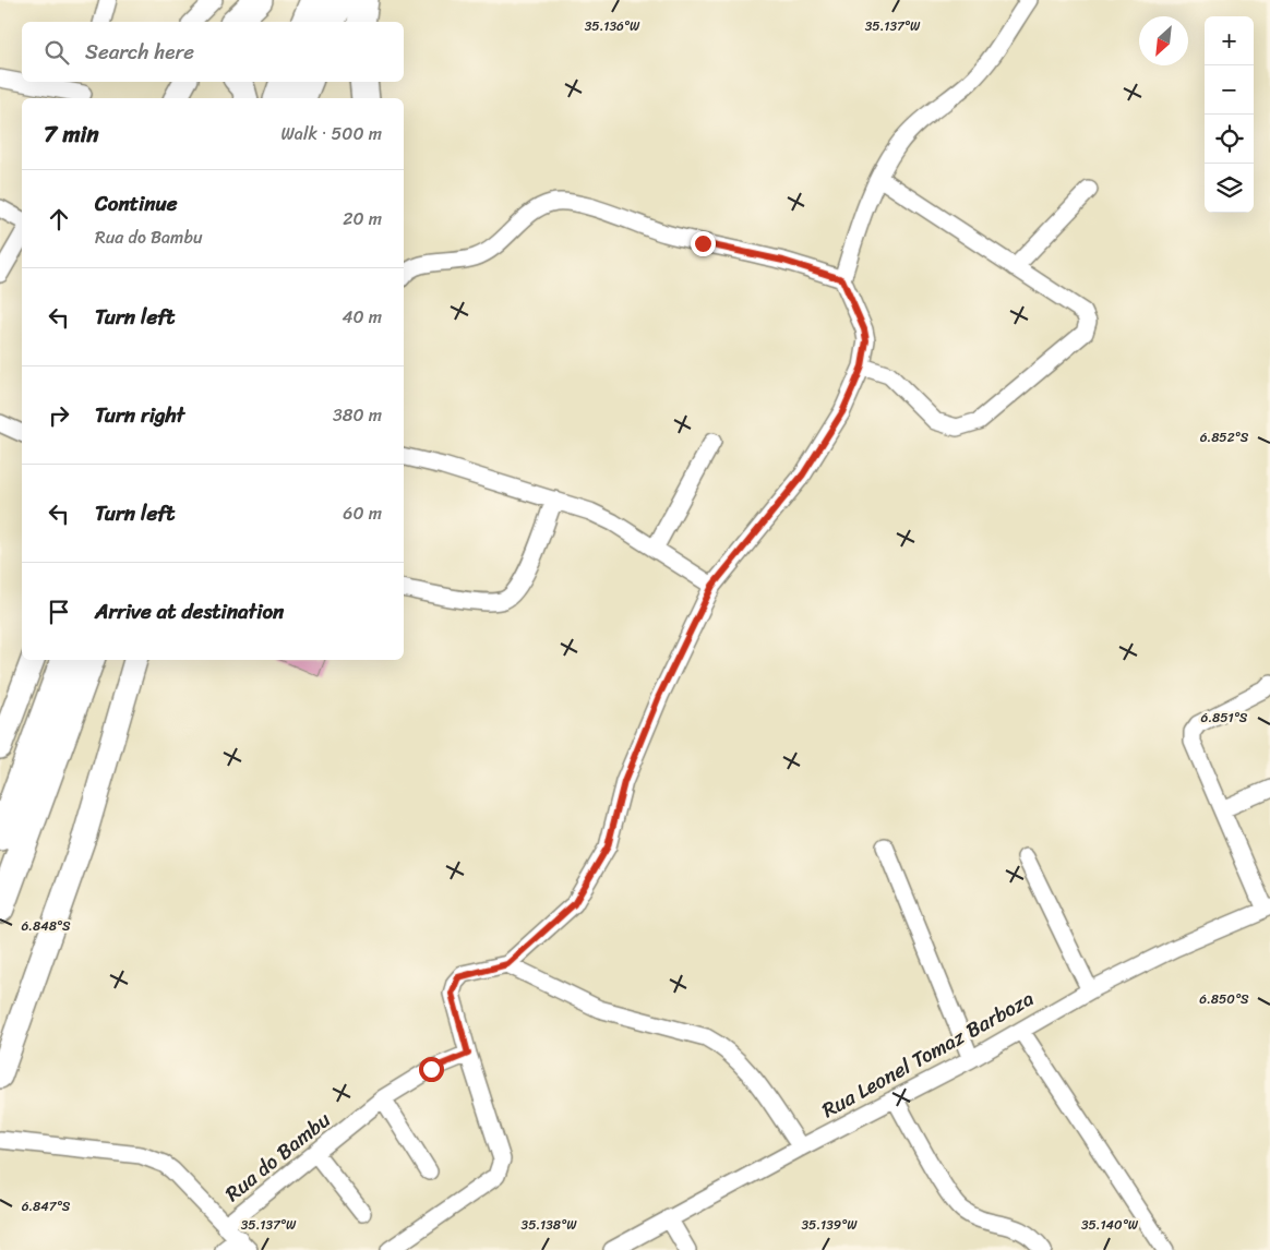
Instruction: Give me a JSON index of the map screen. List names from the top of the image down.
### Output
{
  "streets": {
    "street": ["Rua Leonel Tomaz Barboza", "Rua do Bambu"]
  },
  "north": "bottom left",
  "page": {
    "map_buttons": ["+", "−"],
    "search": "Search here",
    "heading": ["7 min", "Walk · 500 m"],
    "list": [
      ["Continue", "Rua do Bambu", "20 m"],
      ["Turn left", "40 m"],
      ["Turn right", "380 m"],
      ["Turn left", "60 m"],
      "Arrive at destination"
    ]
  },
  "coordinates": [
    "35.136°W",
    "35.137°W",
    "6.852°S",
    "6.851°S",
    "6.848°S",
    "6.850°S",
    "6.847°S",
    "35.138°W",
    "35.139°W",
    "35.140°W"
  ]
}
